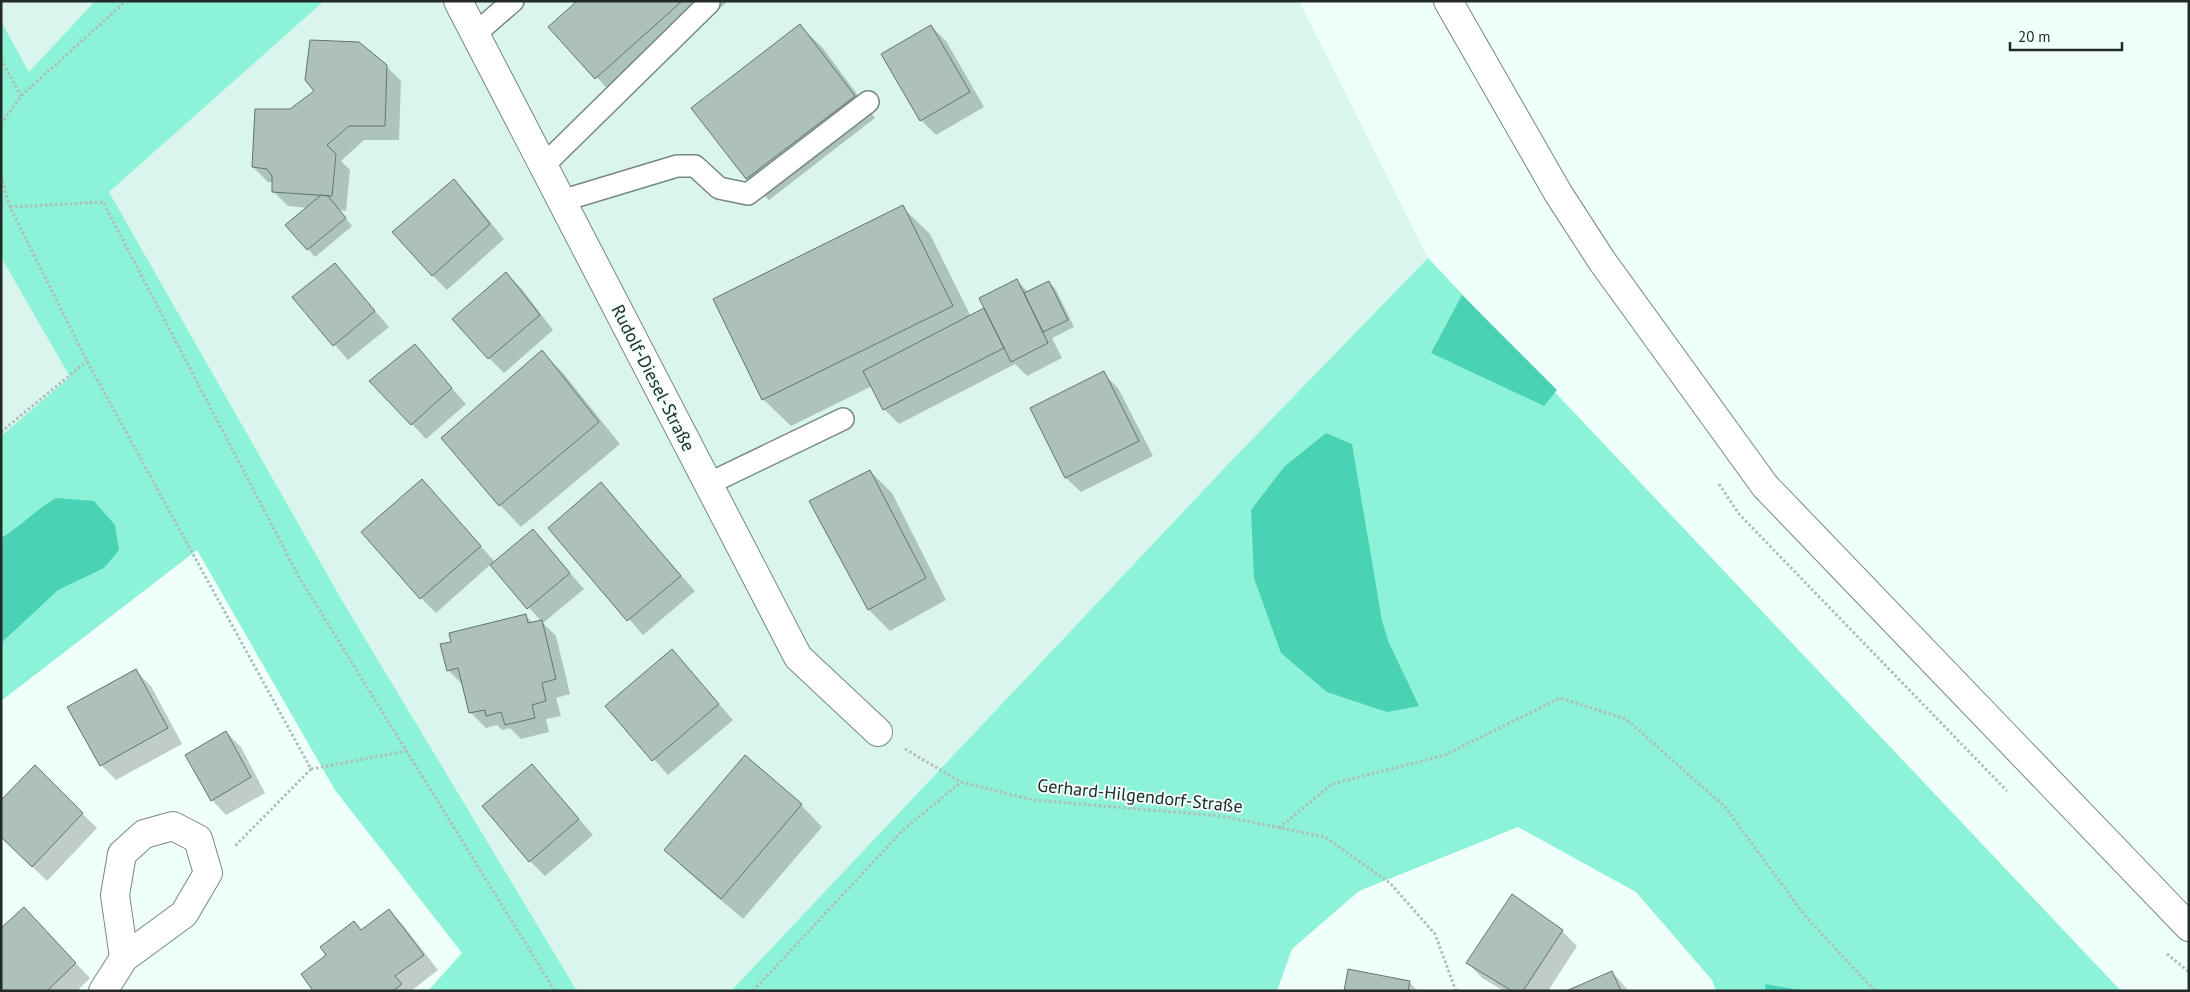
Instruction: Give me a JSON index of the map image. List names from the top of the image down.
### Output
{
  "streets": {
    "street": ["Rudolf-Diesel-Straße"],
    "path": ["Gerhard-Hilgendorf-Straße"]
  },
  "crossings": [
    ["Rudolf-Diesel-Straße", "Gerhard-Hilgendorf-Straße"]
  ],
  "scale_bar": "20 m"
}
